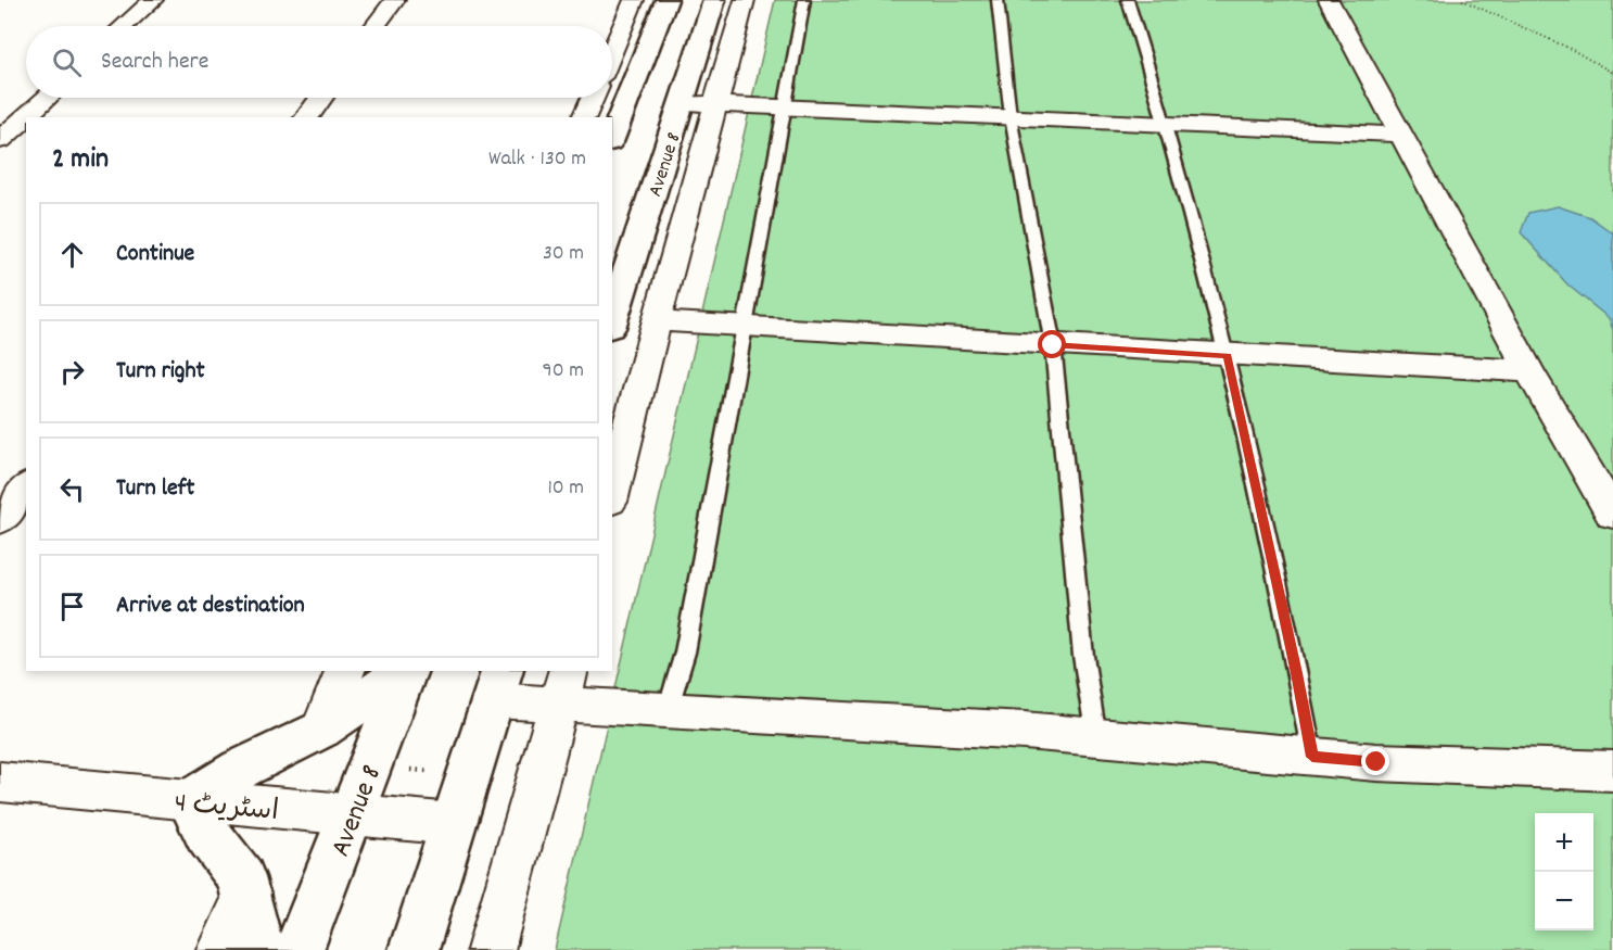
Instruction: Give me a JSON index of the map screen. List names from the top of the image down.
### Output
{
  "streets": {
    "main road": ["Avenue 8"],
    "street": ["اسٹریٹ 4"]
  },
  "crossings": [
    ["Avenue 8", "اسٹریٹ 4"]
  ],
  "page": {
    "search": "Search here",
    "heading": ["2 min", "Walk · 130 m"],
    "list": [
      ["Continue", "30 m"],
      ["Turn right", "90 m"],
      ["Turn left", "10 m"],
      "Arrive at destination"
    ],
    "map_buttons": ["+", "−"]
  }
}
